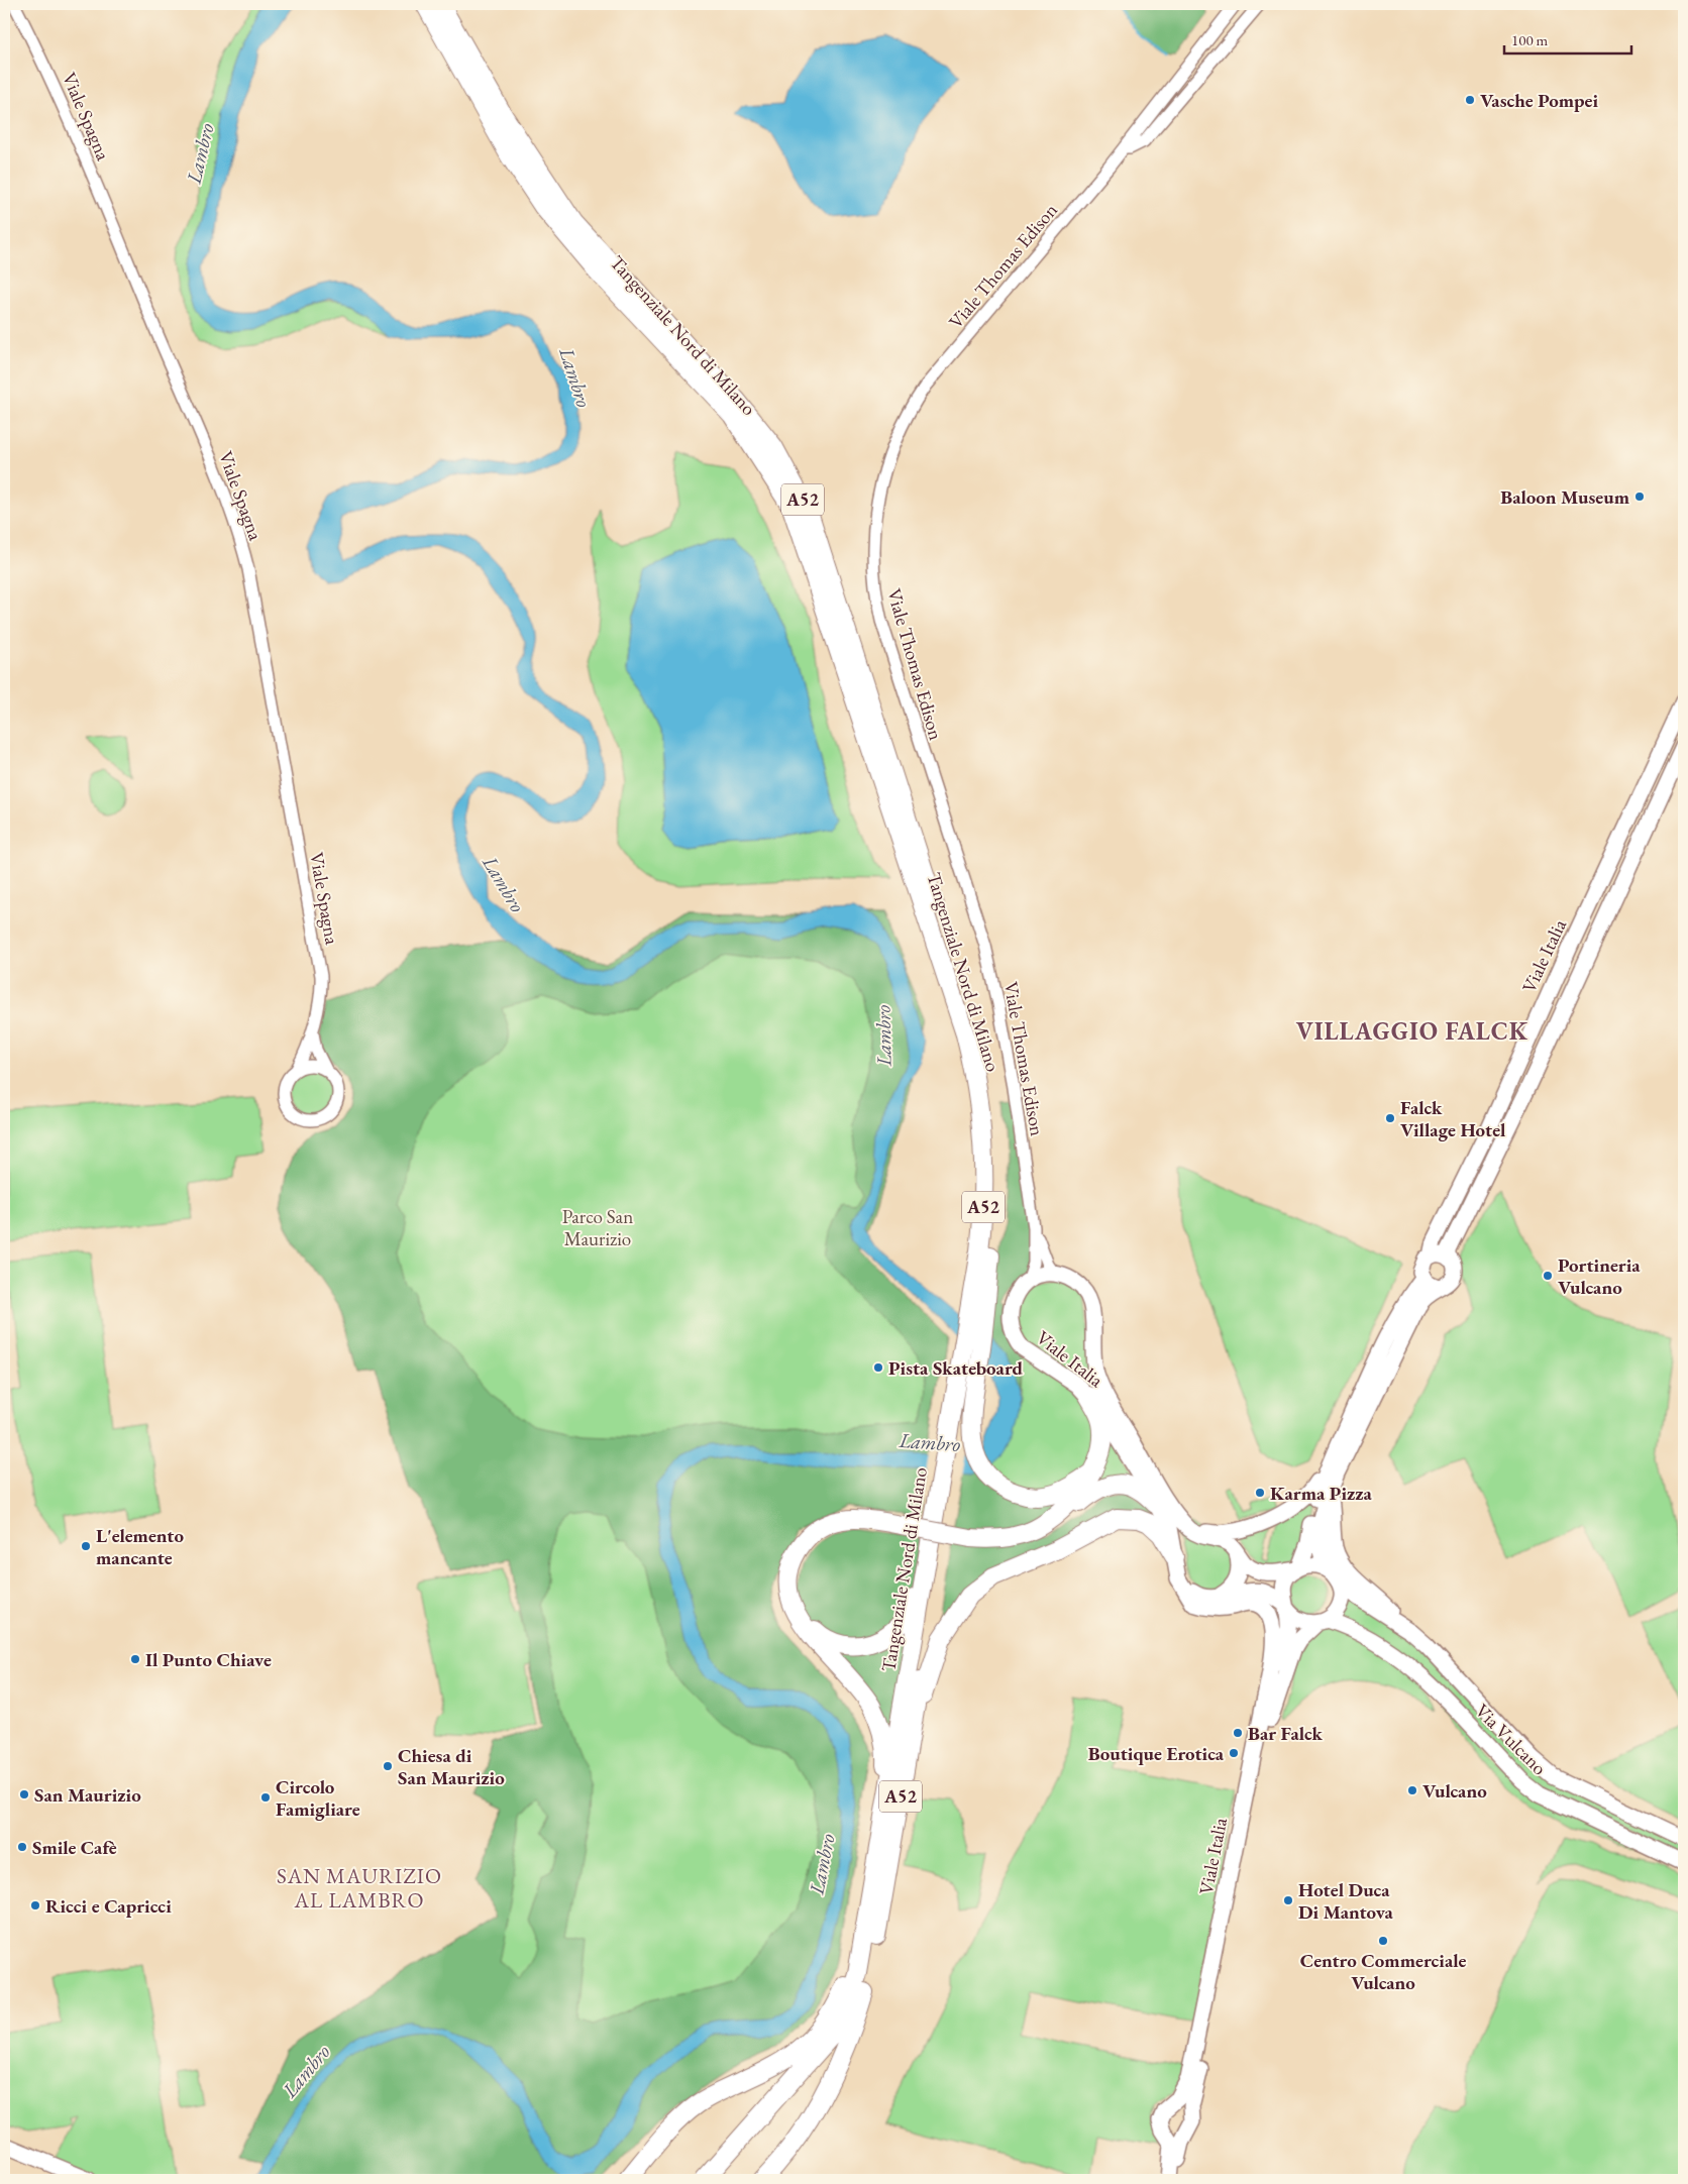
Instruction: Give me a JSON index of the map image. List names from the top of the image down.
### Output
{
  "streets": {
    "highway": ["Tangenziale Nord di Milano", "A52"],
    "main road": ["Viale Italia", "Via Vulcano"],
    "street": ["Viale Spagna", "Viale Thomas Edison"]
  },
  "crossings": [
    ["Viale Thomas Edison", "Viale Italia"],
    ["Viale Italia", "Via Vulcano"]
  ],
  "districts": ["VILLAGGIO FALCK", "SAN MAURIZIO AL LAMBRO"],
  "water": ["Lambro"],
  "parks": ["Parco San Maurizio"],
  "places": [
    "Vasche Pompei",
    "Baloon Museum",
    "Falck Village Hotel",
    "Portineria Vulcano",
    "Pista Skateboard",
    "Karma Pizza",
    "L'elemento mancante",
    "Il Punto Chiave",
    "Bar Falck",
    "Boutique Erotica",
    "Chiesa di San Maurizio",
    "Vulcano",
    "San Maurizio",
    "Circolo Famigliare",
    "Smile Cafè",
    "Hotel Duca Di Mantova",
    "Ricci e Capricci",
    "Centro Commerciale Vulcano"
  ],
  "scale_bar": "100 m"
}
